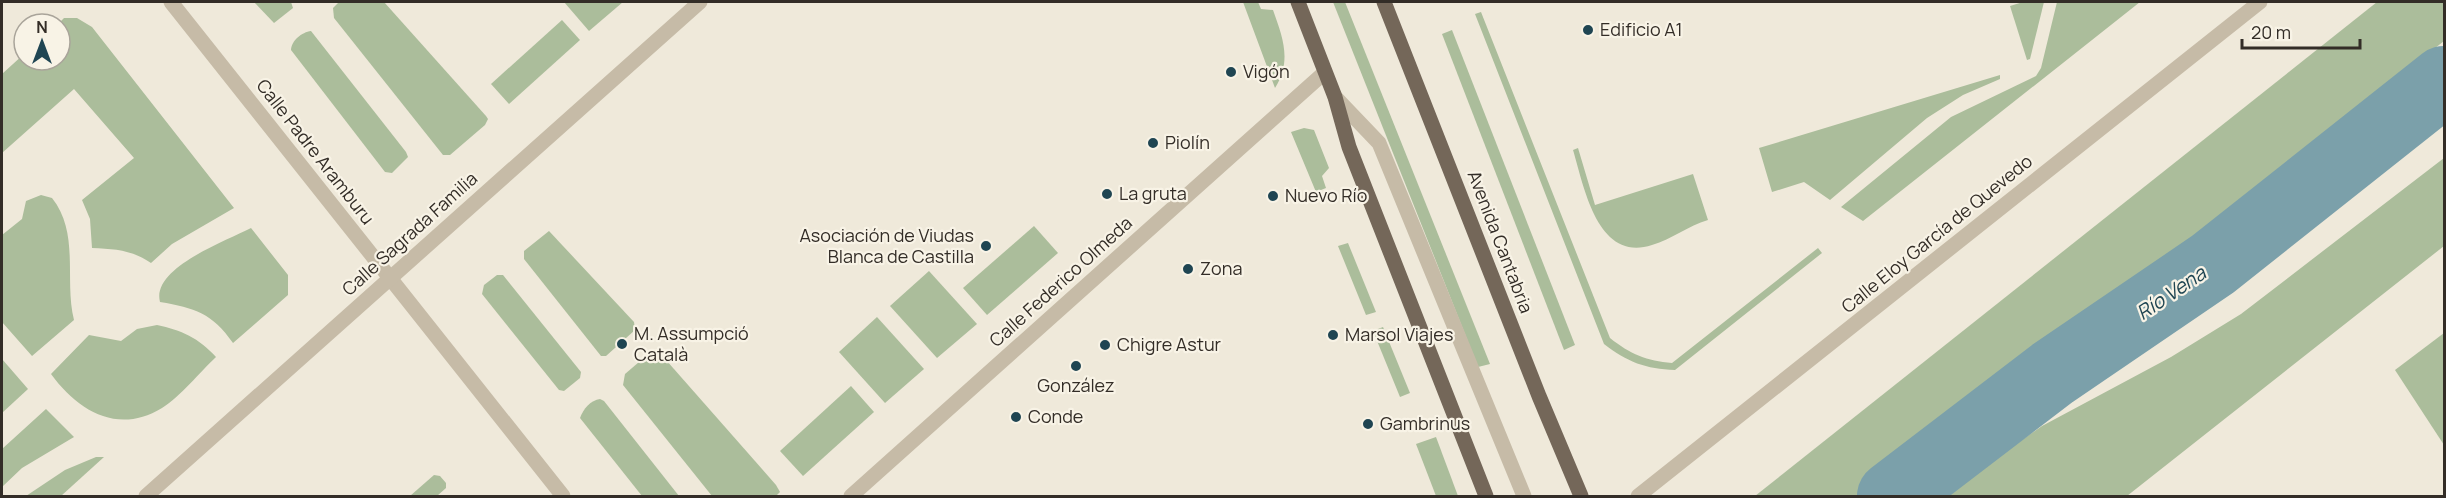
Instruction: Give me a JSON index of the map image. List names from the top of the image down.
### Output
{
  "streets": {
    "main road": ["Avenida Cantabria"],
    "street": [
      "Calle Padre Aramburu",
      "Calle Sagrada Familia",
      "Calle Eloy García de Quevedo",
      "Calle Federico Olmeda"
    ]
  },
  "crossings": [
    ["Calle Padre Aramburu", "Calle Sagrada Familia"]
  ],
  "water": ["Río Vena"],
  "places": [
    "Edificio A1",
    "Vigón",
    "Piolín",
    "La gruta",
    "Nuevo Río",
    "Asociación de Viudas Blanca de Castilla",
    "Zona",
    "Marsol Viajes",
    "M. Assumpció Català",
    "Chigre Astur",
    "González",
    "Conde",
    "Gambrinus"
  ],
  "scale_bar": "20 m",
  "north": "top"
}
